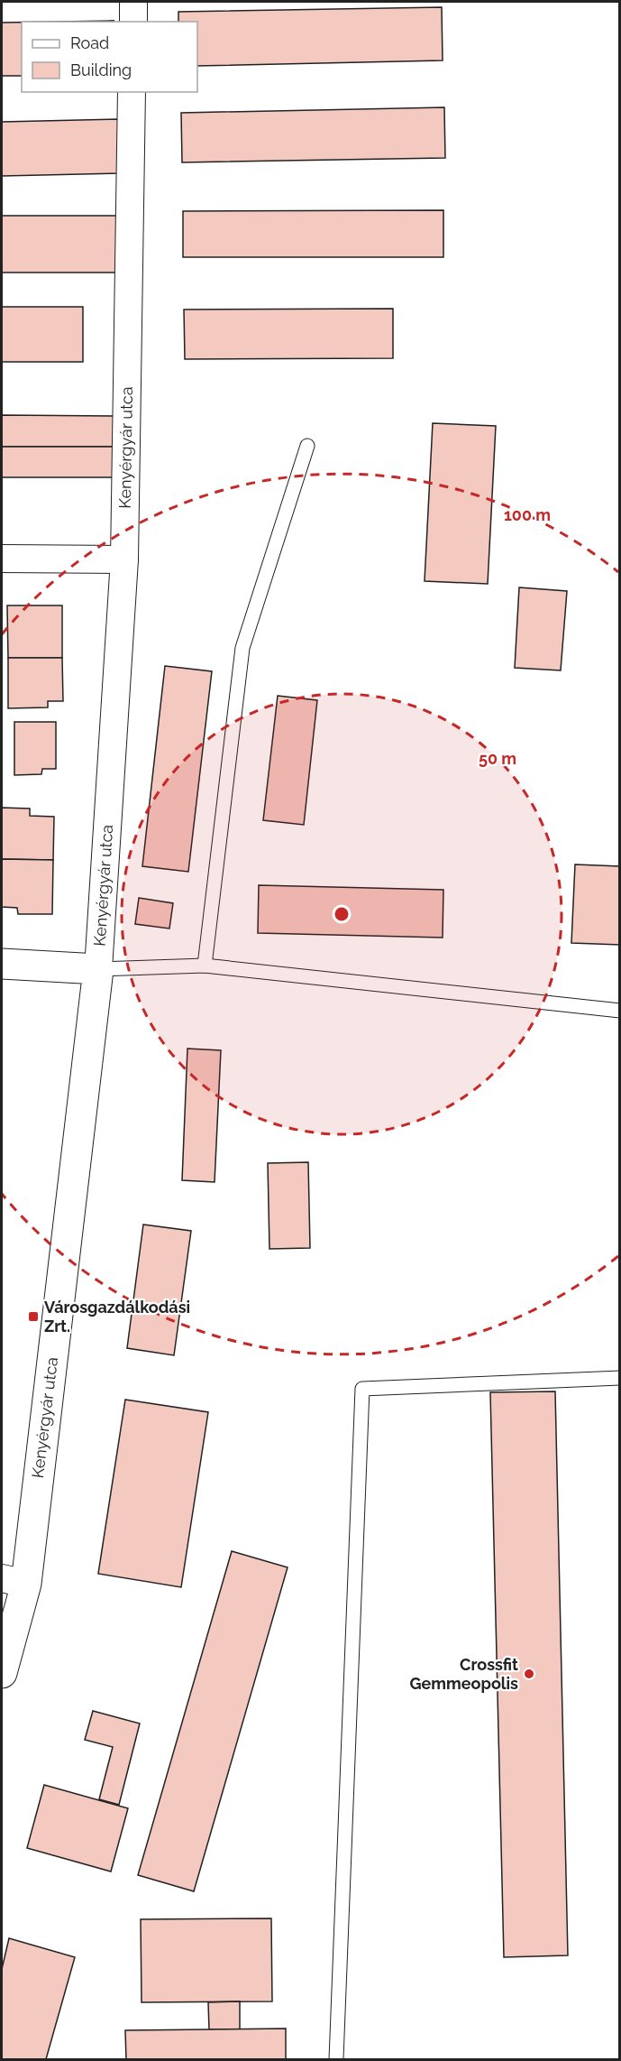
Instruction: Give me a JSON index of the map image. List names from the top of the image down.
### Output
{
  "streets": {
    "street": ["Kenyérgyár utca"]
  },
  "places": {
    "transit": ["Városgazdálkodási Zrt."],
    "other": ["Crossfit Gemmeopolis"]
  },
  "legend": ["Road", "Building"],
  "rings": ["100 m", "50 m"]
}
